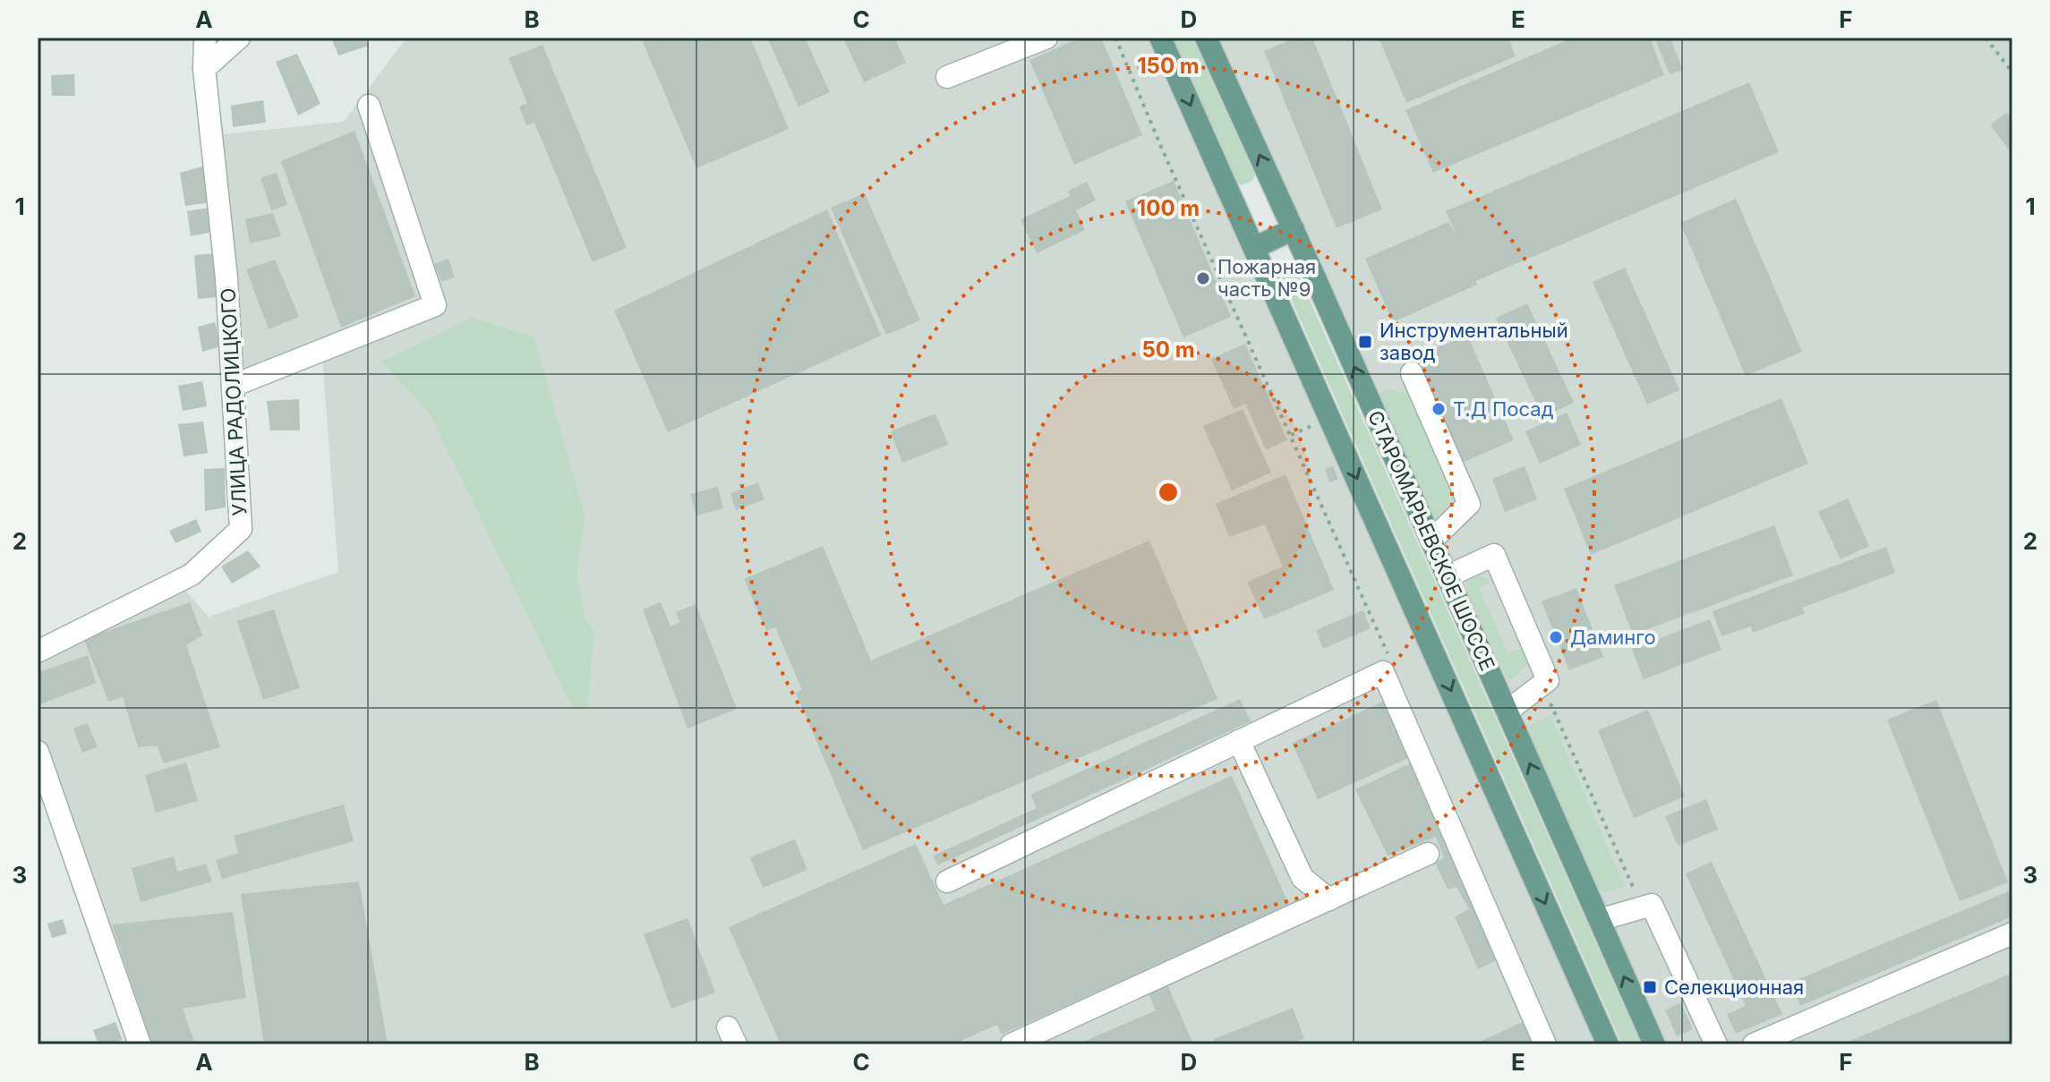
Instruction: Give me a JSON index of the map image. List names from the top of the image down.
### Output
{
  "streets": {
    "main road": ["СТАРОМАРЬЕВСКОЕ ШОССЕ"],
    "street": ["УЛИЦА РАДОЛИЦКОГО"]
  },
  "places": {
    "other": ["Пожарная часть №9", "Т.Д Посад", "Даминго"],
    "transit": ["Инструментальный завод", "Селекционная"]
  },
  "grid": {
    "columns": [
      "A",
      "B",
      "C",
      "D",
      "E",
      "F"
    ],
    "rows": ["1", "2", "3"]
  },
  "rings": ["150 m", "100 m", "50 m"]
}
